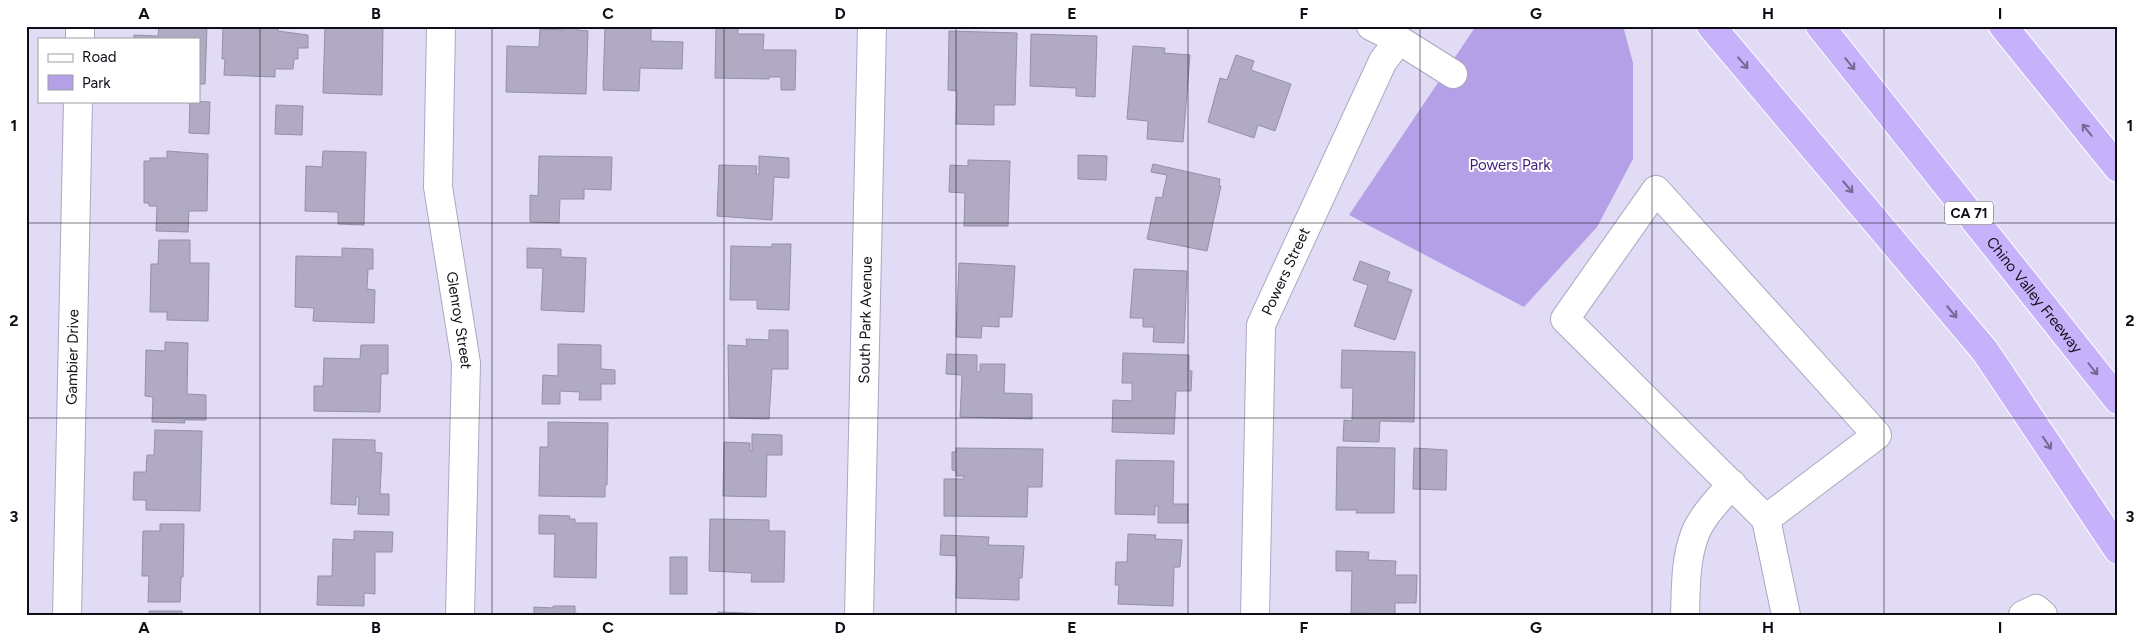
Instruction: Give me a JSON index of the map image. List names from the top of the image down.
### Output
{
  "streets": {
    "highway": ["CA 71", "Chino Valley Freeway"],
    "street": [
      "Powers Street",
      "Glenroy Street",
      "South Park Avenue",
      "Gambier Drive"
    ]
  },
  "parks": ["Powers Park"],
  "legend": ["Road", "Park"],
  "grid": {
    "columns": [
      "A",
      "B",
      "C",
      "D",
      "E",
      "F",
      "G",
      "H",
      "I"
    ],
    "rows": ["1", "2", "3"]
  }
}
